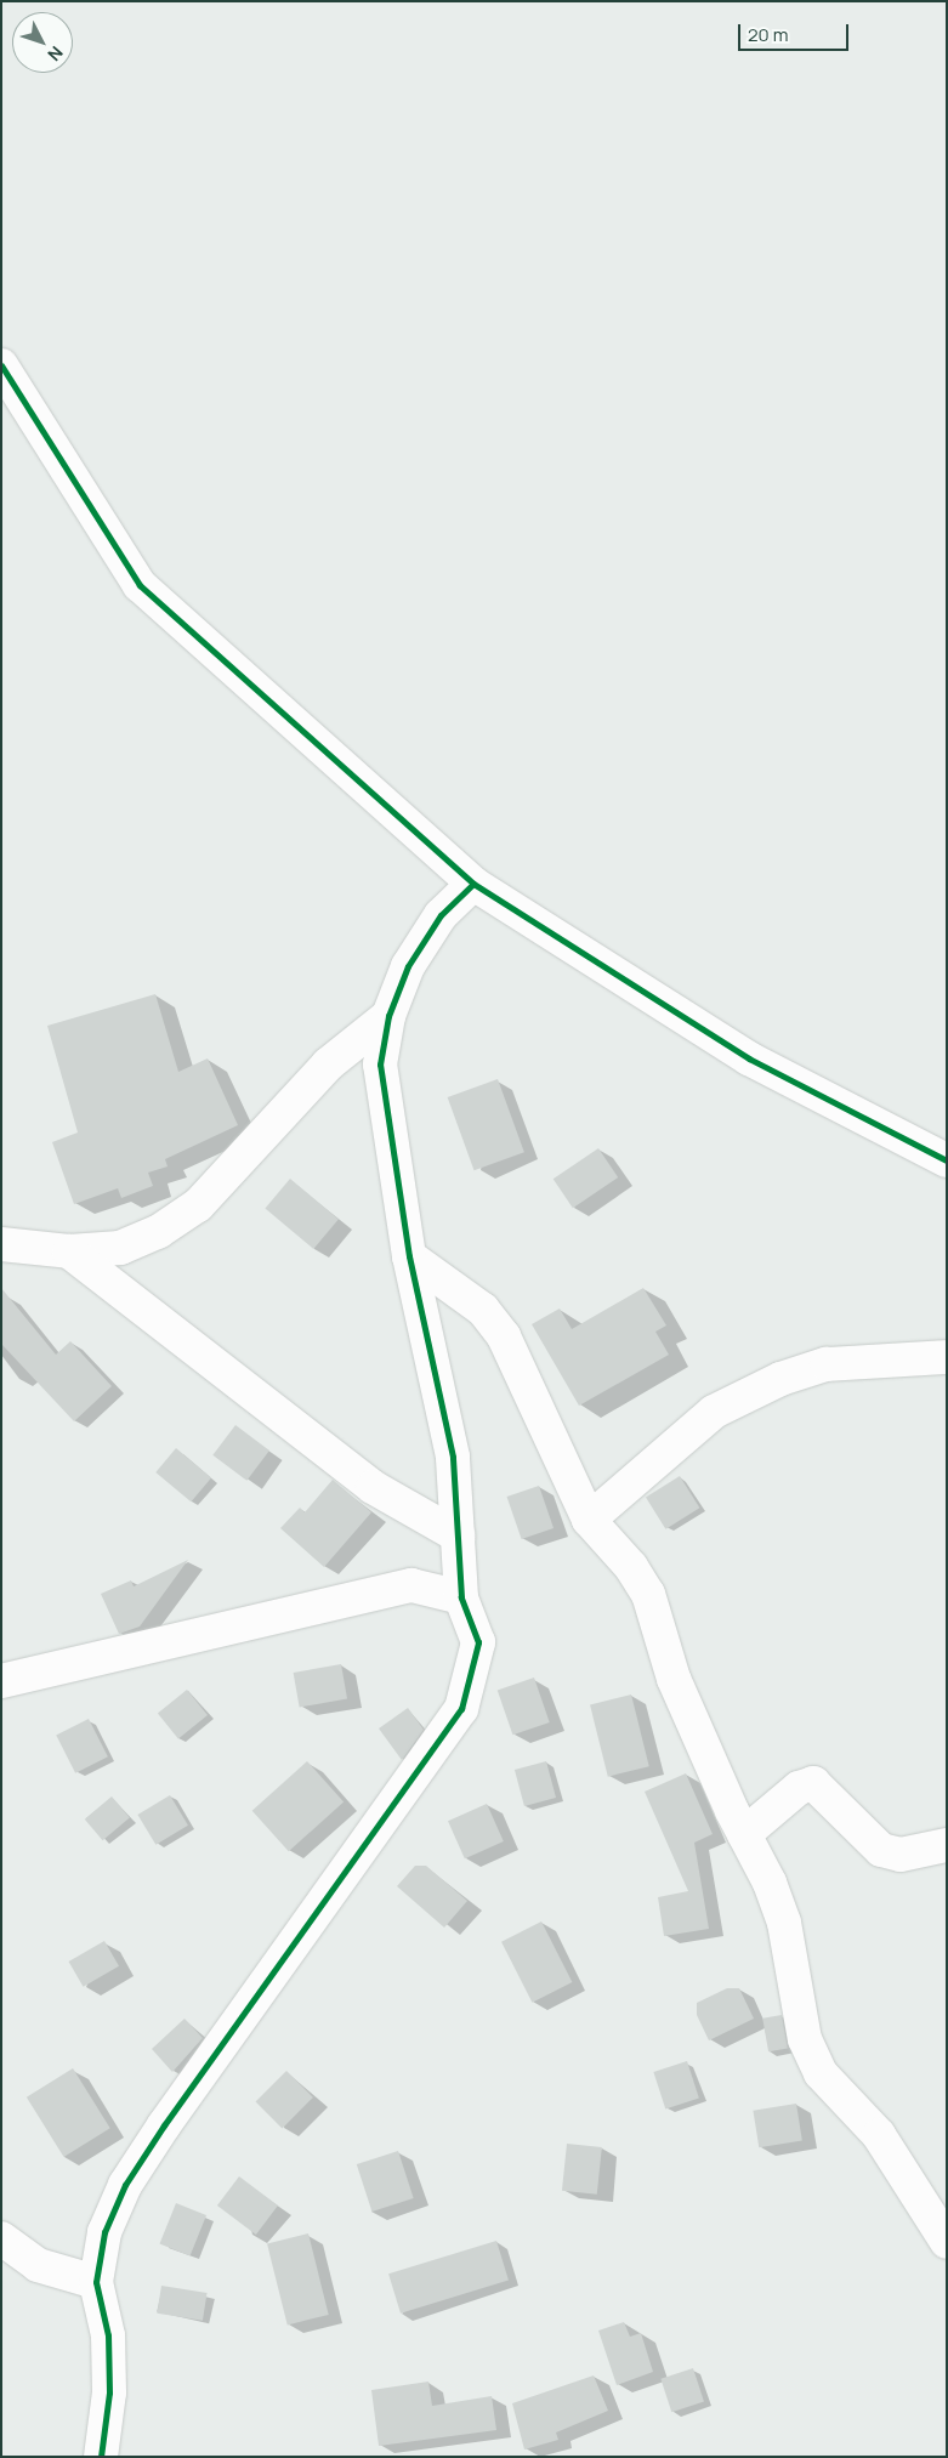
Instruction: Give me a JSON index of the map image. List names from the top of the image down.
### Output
{
  "scale_bar": "20 m",
  "north": "bottom right"
}
